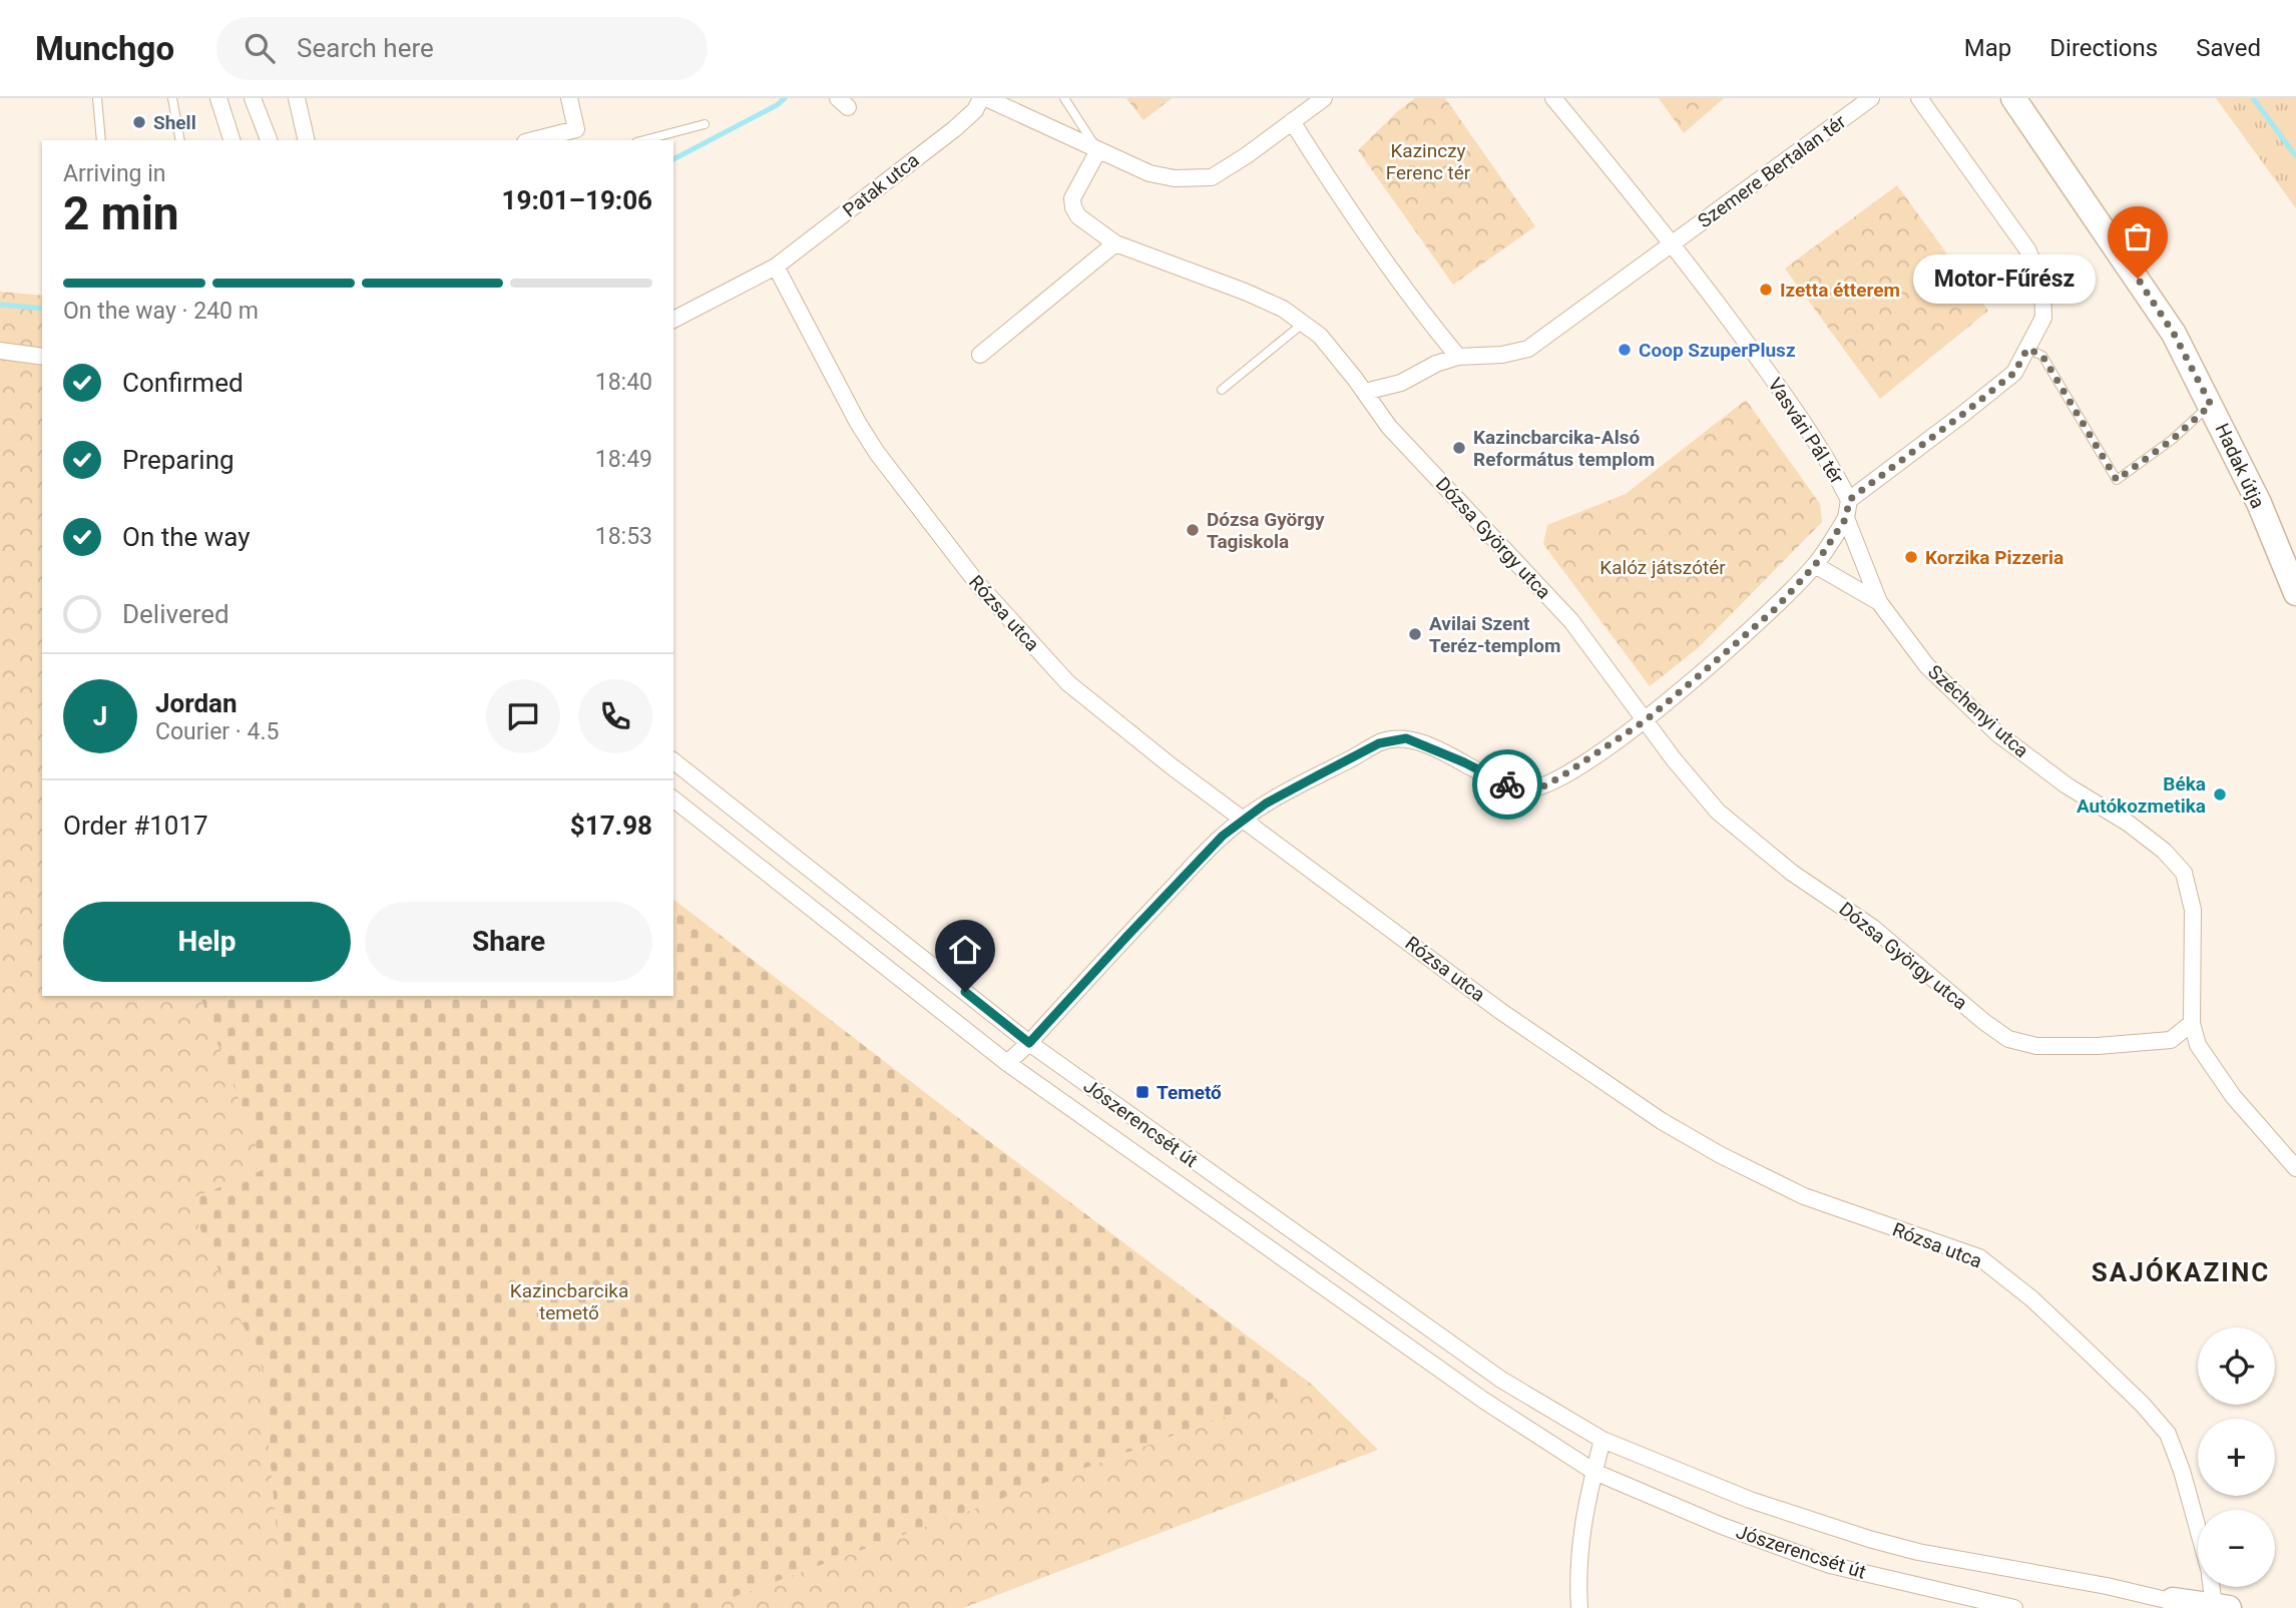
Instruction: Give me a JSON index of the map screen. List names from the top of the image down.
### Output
{
  "streets": {
    "main road": ["Hadak útja"],
    "street": [
      "Szemere Bertalan tér",
      "Patak utca",
      "Vasvári Pál tér",
      "Dózsa György utca",
      "Rózsa utca",
      "Széchenyi utca",
      "Jószerencsét út"
    ]
  },
  "crossings": [
    ["Szemere Bertalan tér", "Vasvári Pál tér"],
    ["Patak utca", "Rózsa utca"],
    ["Dózsa György utca", "Széchenyi utca"],
    ["Rózsa utca", "Jószerencsét út"]
  ],
  "districts": ["SAJÓKAZINC"],
  "parks": ["Kazinczy Ferenc tér", "Kalóz játszótér", "Kazincbarcika temető"],
  "places": {
    "other": [
      "Shell",
      "Motor-Fűrész",
      "Izetta étterem",
      "Coop SzuperPlusz",
      "Kazincbarcika-Alsó Református templom",
      "Dózsa György Tagiskola",
      "Korzika Pizzeria",
      "Avilai Szent Teréz-templom",
      "Béka Autókozmetika"
    ],
    "transit": ["Temető"]
  },
  "page": {
    "header": "Munchgo",
    "search": "Search here",
    "nav": ["Map", "Directions", "Saved"],
    "heading": ["2 min", "Arriving in", "19:01–19:06"],
    "panel": [
      "Jordan",
      "Courier · 4.5",
      "Order #1017",
      "$17.98"
    ],
    "bubble": "Motor-Fűrész",
    "bar": "On the way · 240 m",
    "list": [
      ["Confirmed", "18:40"],
      ["Preparing", "18:49"],
      ["On the way", "18:53"],
      "Delivered"
    ],
    "round": "J",
    "buttons": ["Help", "Share"],
    "map_buttons": ["+", "−"]
  }
}
